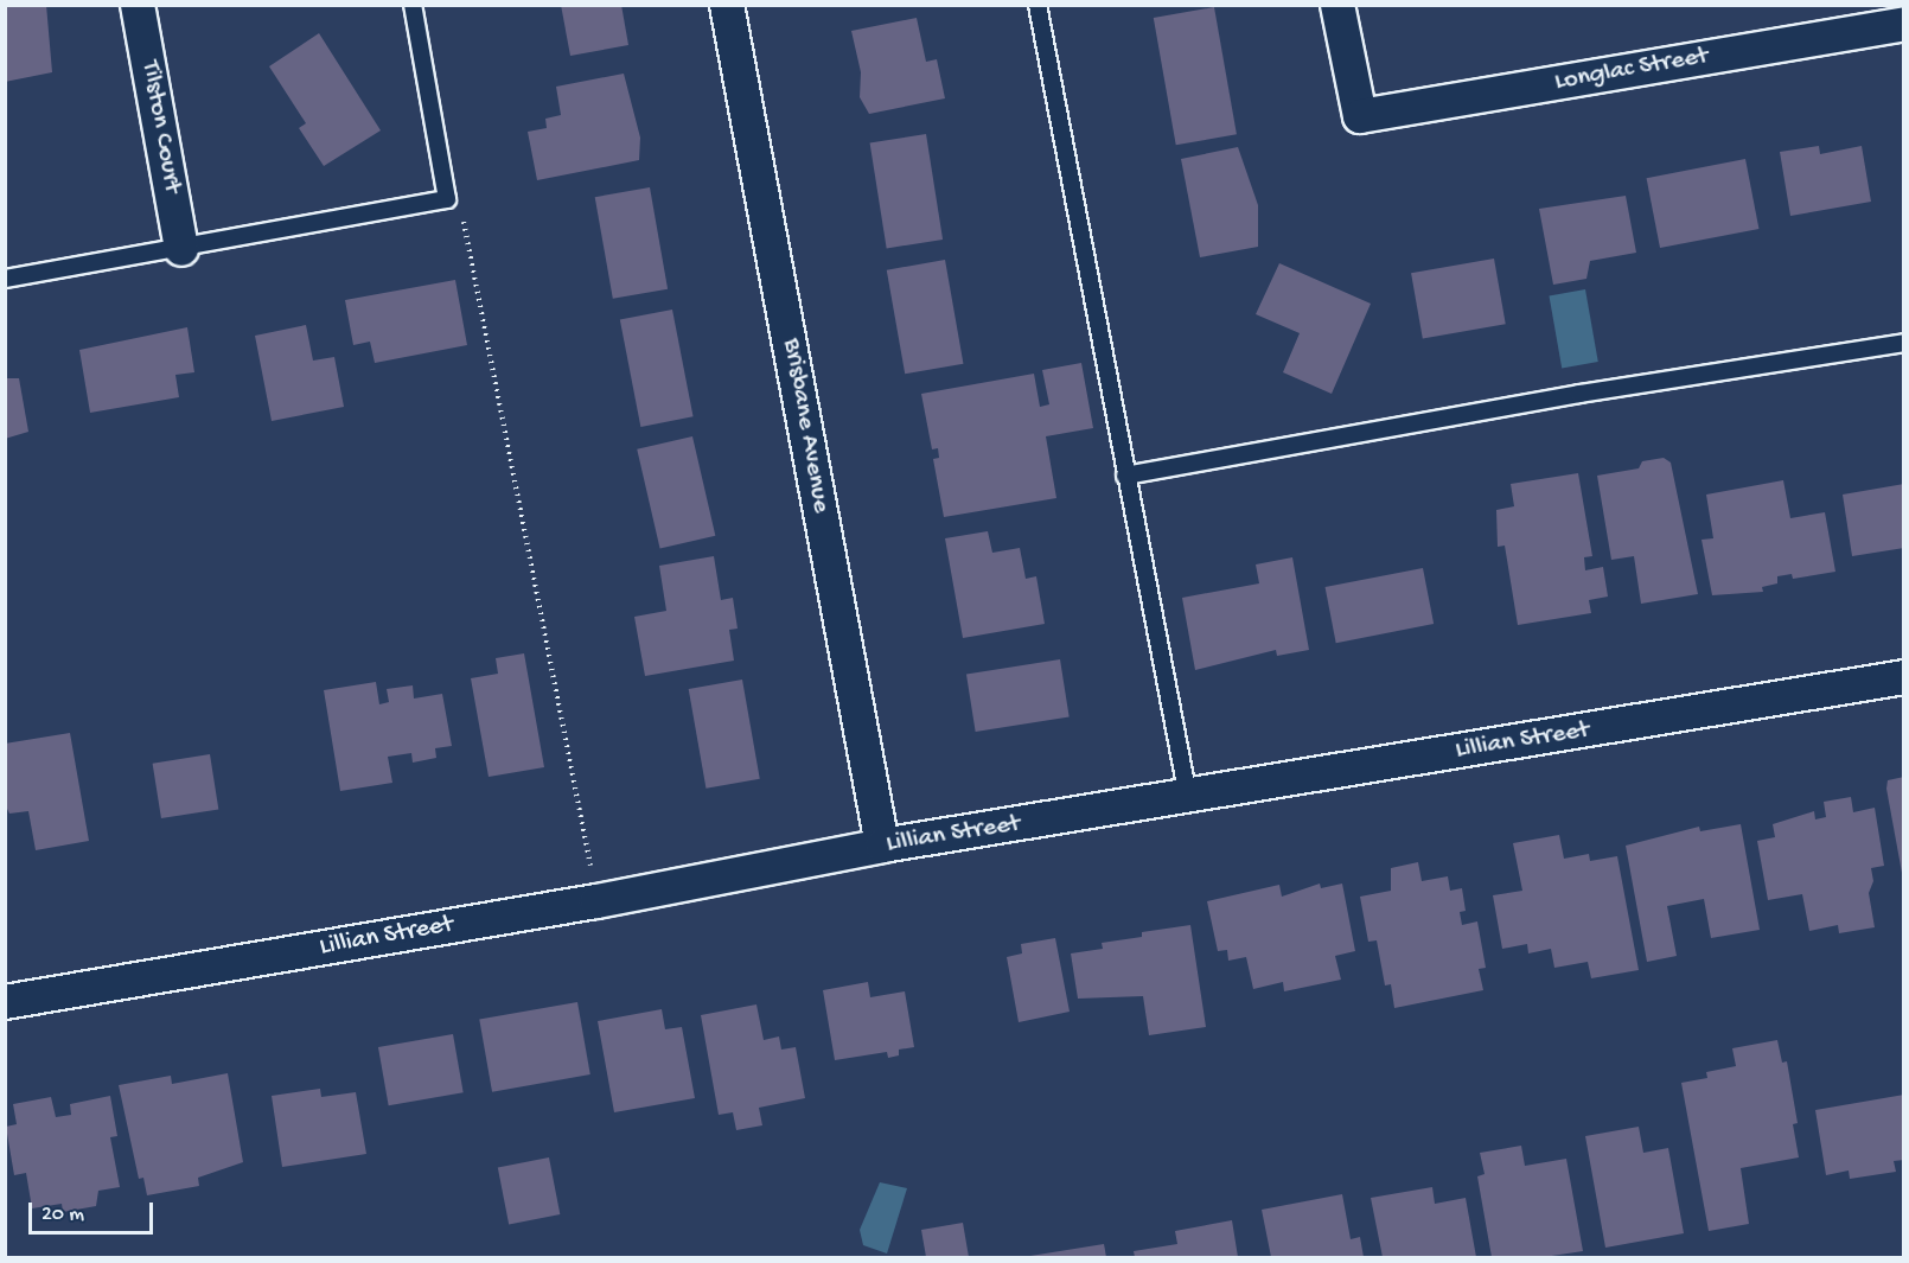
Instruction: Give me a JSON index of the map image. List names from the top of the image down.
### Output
{
  "streets": {
    "street": [
      "Longlac Street",
      "Tilston Court",
      "Brisbane Avenue",
      "Lillian Street"
    ]
  },
  "crossings": [
    ["Brisbane Avenue", "Lillian Street"]
  ],
  "scale_bar": "20 m"
}
